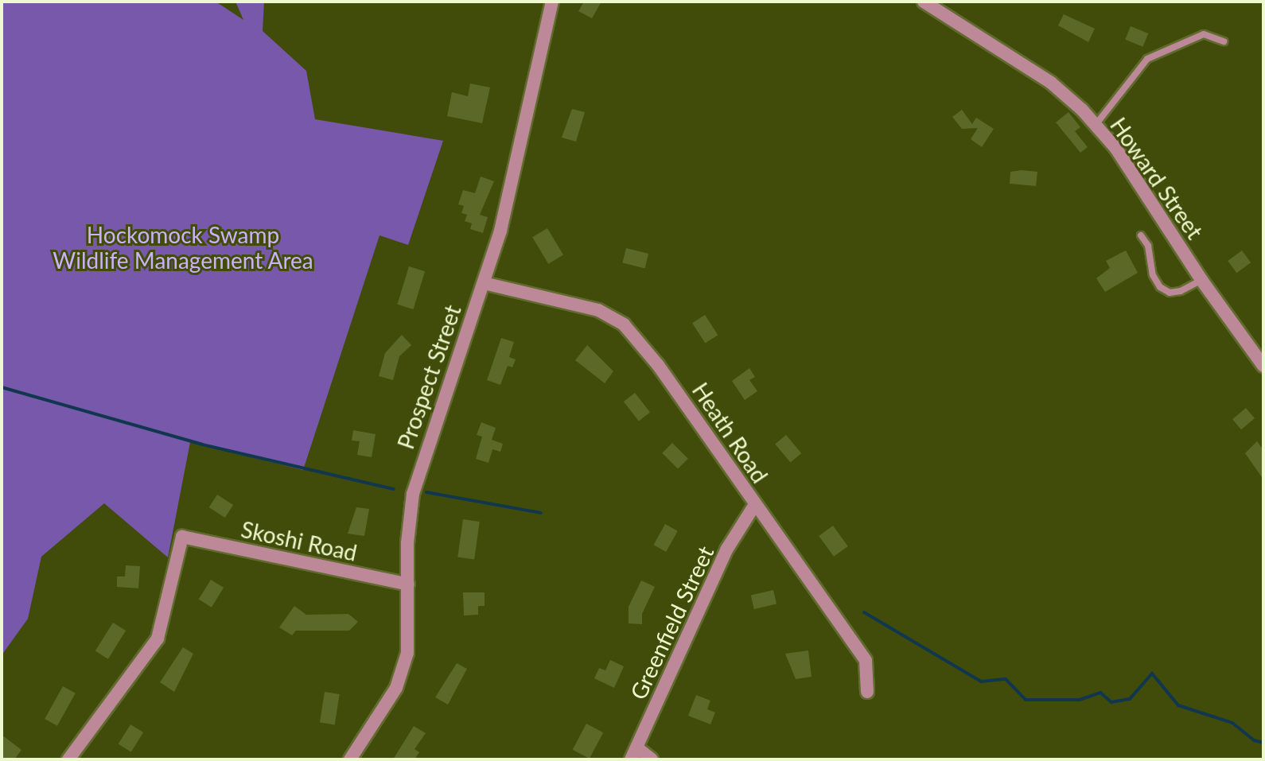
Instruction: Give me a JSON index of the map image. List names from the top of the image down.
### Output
{
  "streets": {
    "street": [
      "Howard Street",
      "Prospect Street",
      "Heath Road",
      "Skoshi Road",
      "Greenfield Street"
    ]
  },
  "crossings": [
    ["Prospect Street", "Heath Road"],
    ["Prospect Street", "Skoshi Road"],
    ["Heath Road", "Greenfield Street"]
  ],
  "parks": ["Hockomock Swamp Wildlife Management Area"]
}
